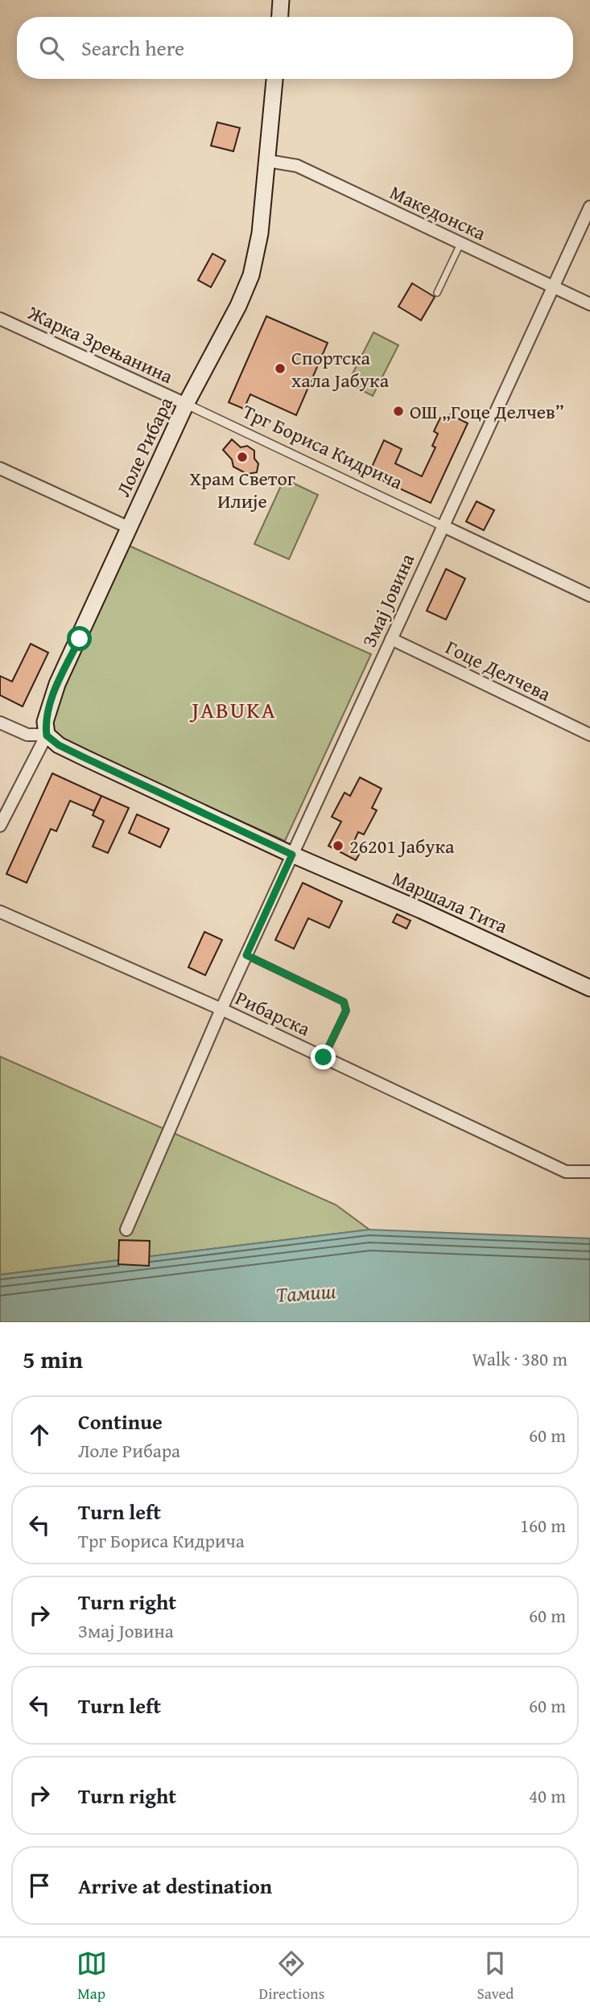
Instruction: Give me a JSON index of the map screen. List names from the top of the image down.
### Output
{
  "streets": {
    "main road": ["Лоле Рибара", "Маршала Тита"],
    "street": [
      "Македонска",
      "Жарка Зрењанина",
      "Трг Бориса Кидрича",
      "Змај Јовина",
      "Гоце Делчева",
      "Рибарска"
    ]
  },
  "crossings": [
    ["Македонска", "Лоле Рибара"],
    ["Македонска", "Змај Јовина"],
    ["Жарка Зрењанина", "Лоле Рибара"],
    ["Жарка Зрењанина", "Трг Бориса Кидрича"],
    ["Лоле Рибара", "Трг Бориса Кидрича"],
    ["Трг Бориса Кидрича", "Змај Јовина"],
    ["Змај Јовина", "Гоце Делчева"],
    ["Змај Јовина", "Маршала Тита"],
    ["Змај Јовина", "Рибарска"]
  ],
  "districts": ["JABUKA"],
  "water": ["Тамиш"],
  "places": [
    "Спортска хала Јабука",
    "ОШ „Гоце Делчев”",
    "Храм Светог Илије",
    "26201 Јабука"
  ],
  "page": {
    "search": "Search here",
    "heading": ["5 min", "Walk · 380 m"],
    "list": [
      ["Continue", "Лоле Рибара", "60 m"],
      ["Turn left", "Трг Бориса Кидрича", "160 m"],
      ["Turn right", "Змај Јовина", "60 m"],
      ["Turn left", "60 m"],
      ["Turn right", "40 m"],
      "Arrive at destination"
    ],
    "nav": ["Map", "Directions", "Saved"]
  }
}
